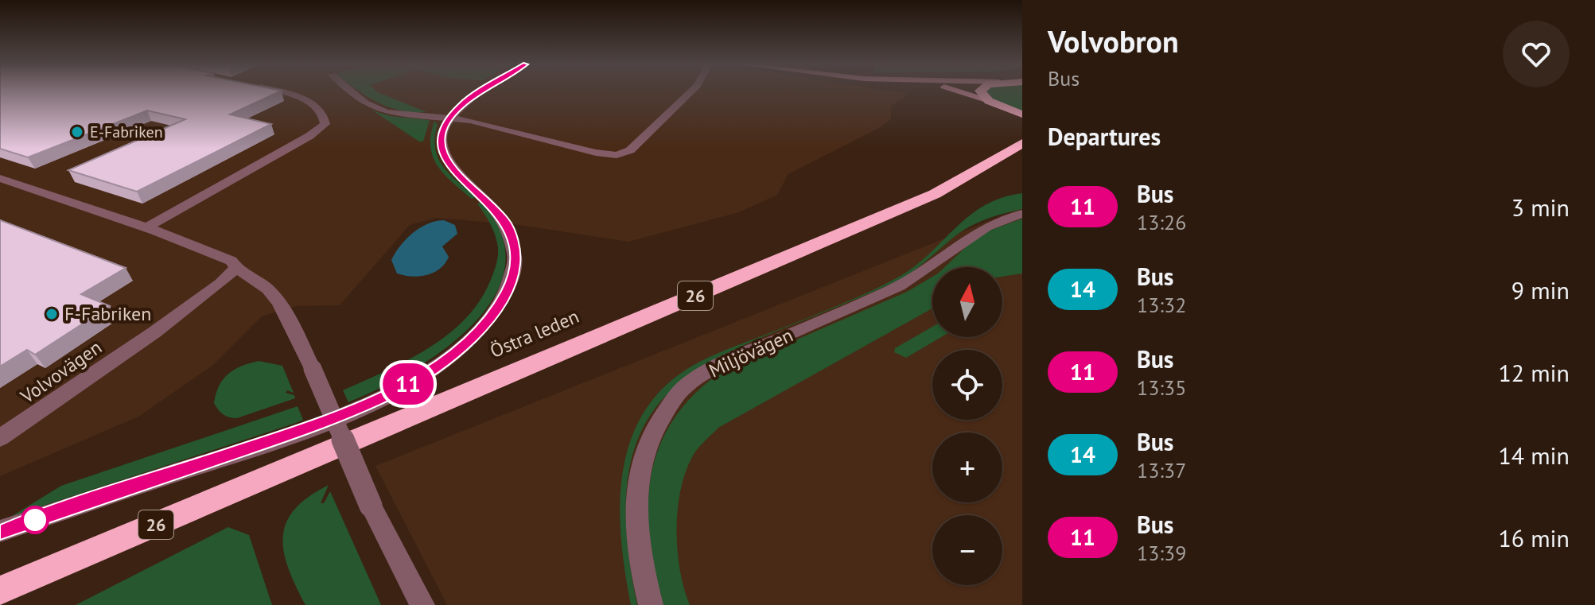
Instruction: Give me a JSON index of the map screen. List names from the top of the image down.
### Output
{
  "streets": {
    "highway": ["26", "Östra leden"],
    "street": ["Miljövägen", "Volvovägen"]
  },
  "places": ["E-Fabriken", "F-Fabriken"],
  "lines": ["bus line 11"],
  "north": "top",
  "page": {
    "on_map": "11",
    "heading": [
      ["Volvobron", "Bus"],
      "Departures"
    ],
    "list": [
      {
        "mark": "11",
        "name": "Bus",
        "note": "13:26",
        "value": "3 min"
      },
      {
        "mark": "14",
        "name": "Bus",
        "note": "13:32",
        "value": "9 min"
      },
      {
        "mark": "11",
        "name": "Bus",
        "note": "13:35",
        "value": "12 min"
      },
      {
        "mark": "14",
        "name": "Bus",
        "note": "13:37",
        "value": "14 min"
      },
      {
        "mark": "11",
        "name": "Bus",
        "note": "13:39",
        "value": "16 min"
      }
    ],
    "map_buttons": ["+", "−"]
  }
}
